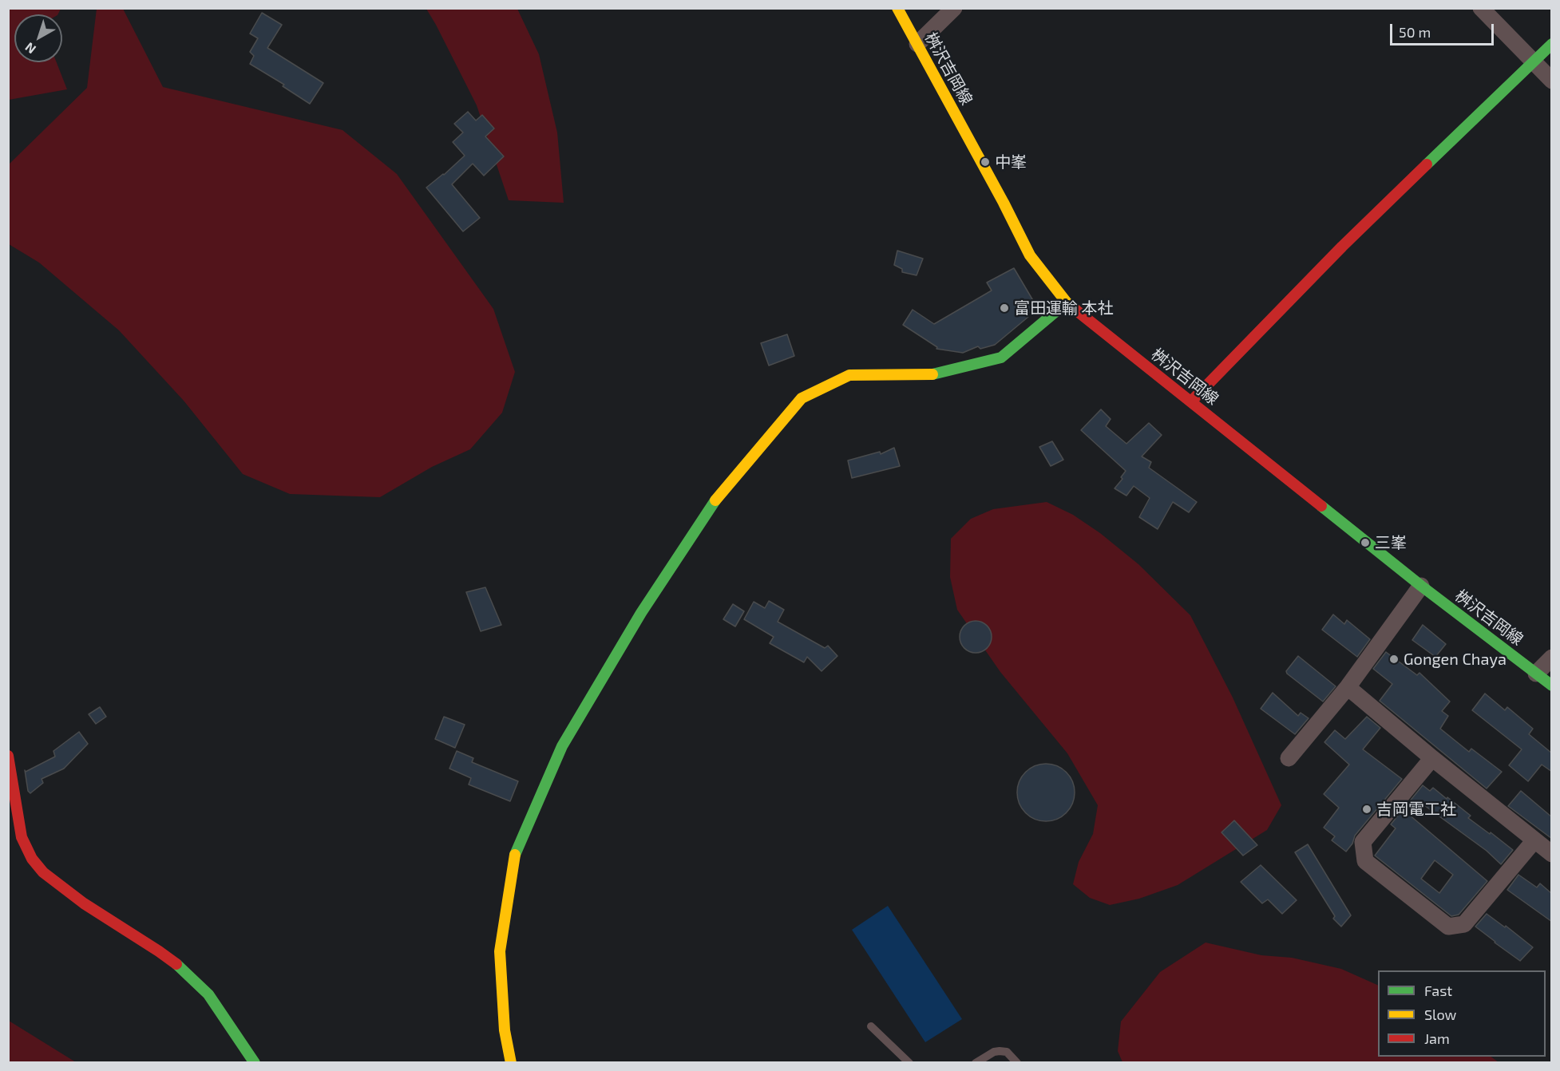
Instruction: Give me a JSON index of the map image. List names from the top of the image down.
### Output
{
  "streets": {
    "street": ["桝沢吉岡線"]
  },
  "places": [
    "中峯",
    "富田運輸 本社",
    "三峯",
    "Gongen Chaya",
    "吉岡電工社"
  ],
  "legend": ["Fast", "Slow", "Jam"],
  "scale_bar": "50 m",
  "north": "bottom left"
}
